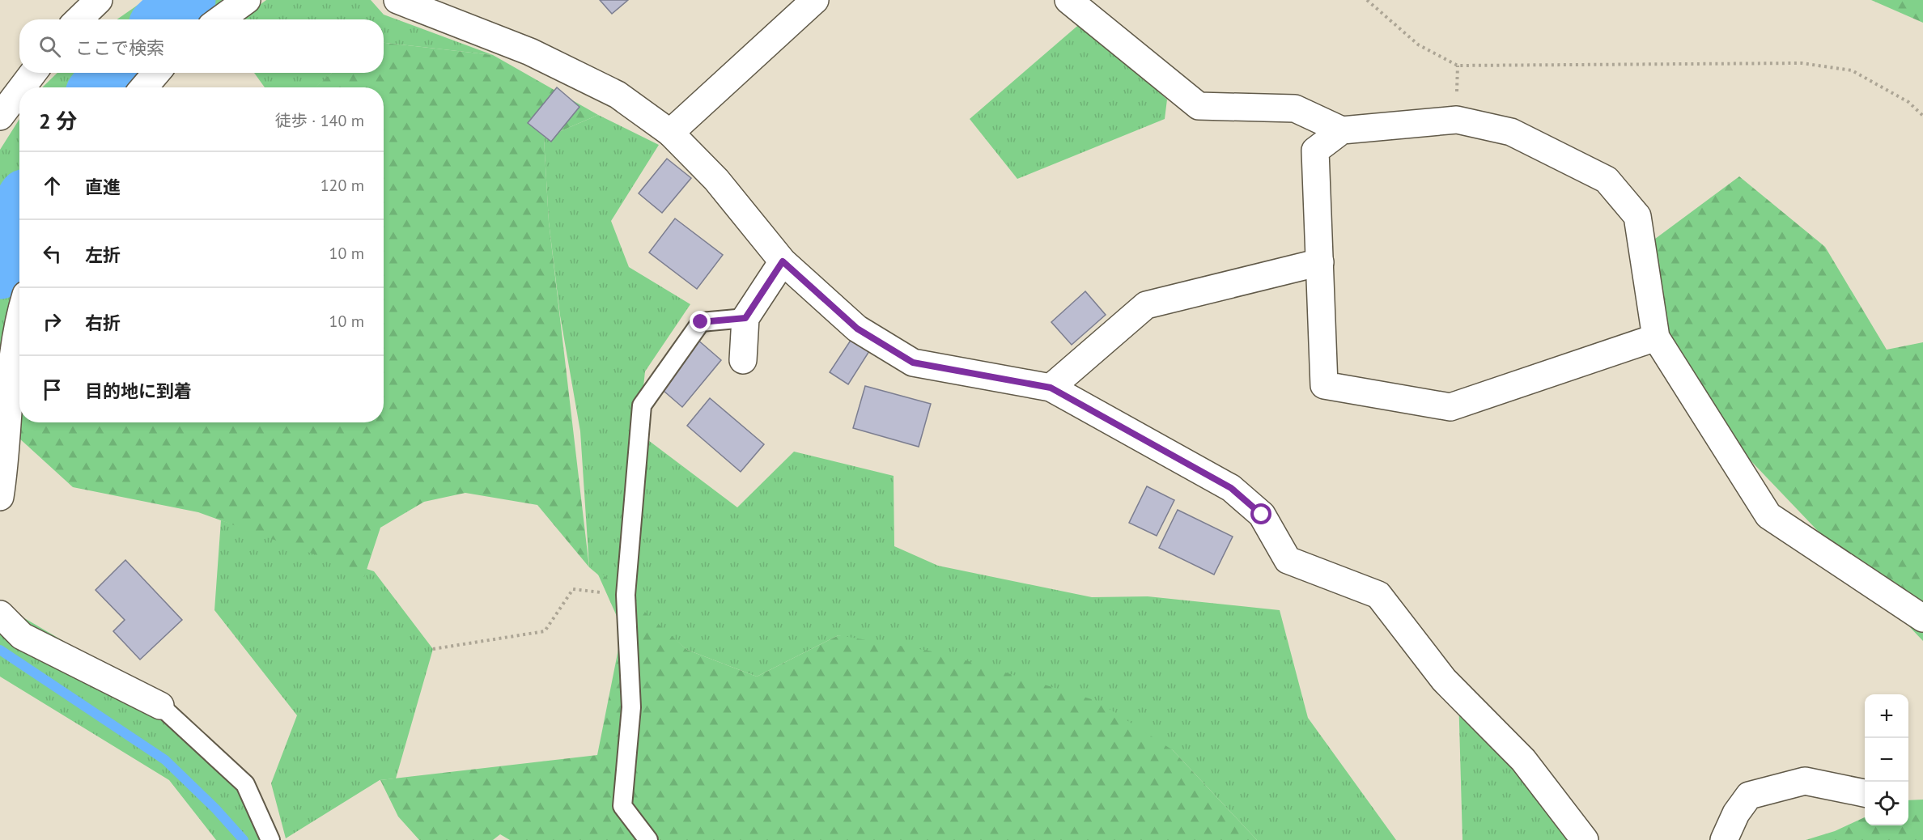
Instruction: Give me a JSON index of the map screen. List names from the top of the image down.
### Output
{
  "page": {
    "search": "ここで検索",
    "heading": ["2 分", "徒歩 · 140 m"],
    "list": [
      ["直進", "120 m"],
      ["左折", "10 m"],
      ["右折", "10 m"],
      "目的地に到着"
    ],
    "map_buttons": ["+", "−"]
  }
}
